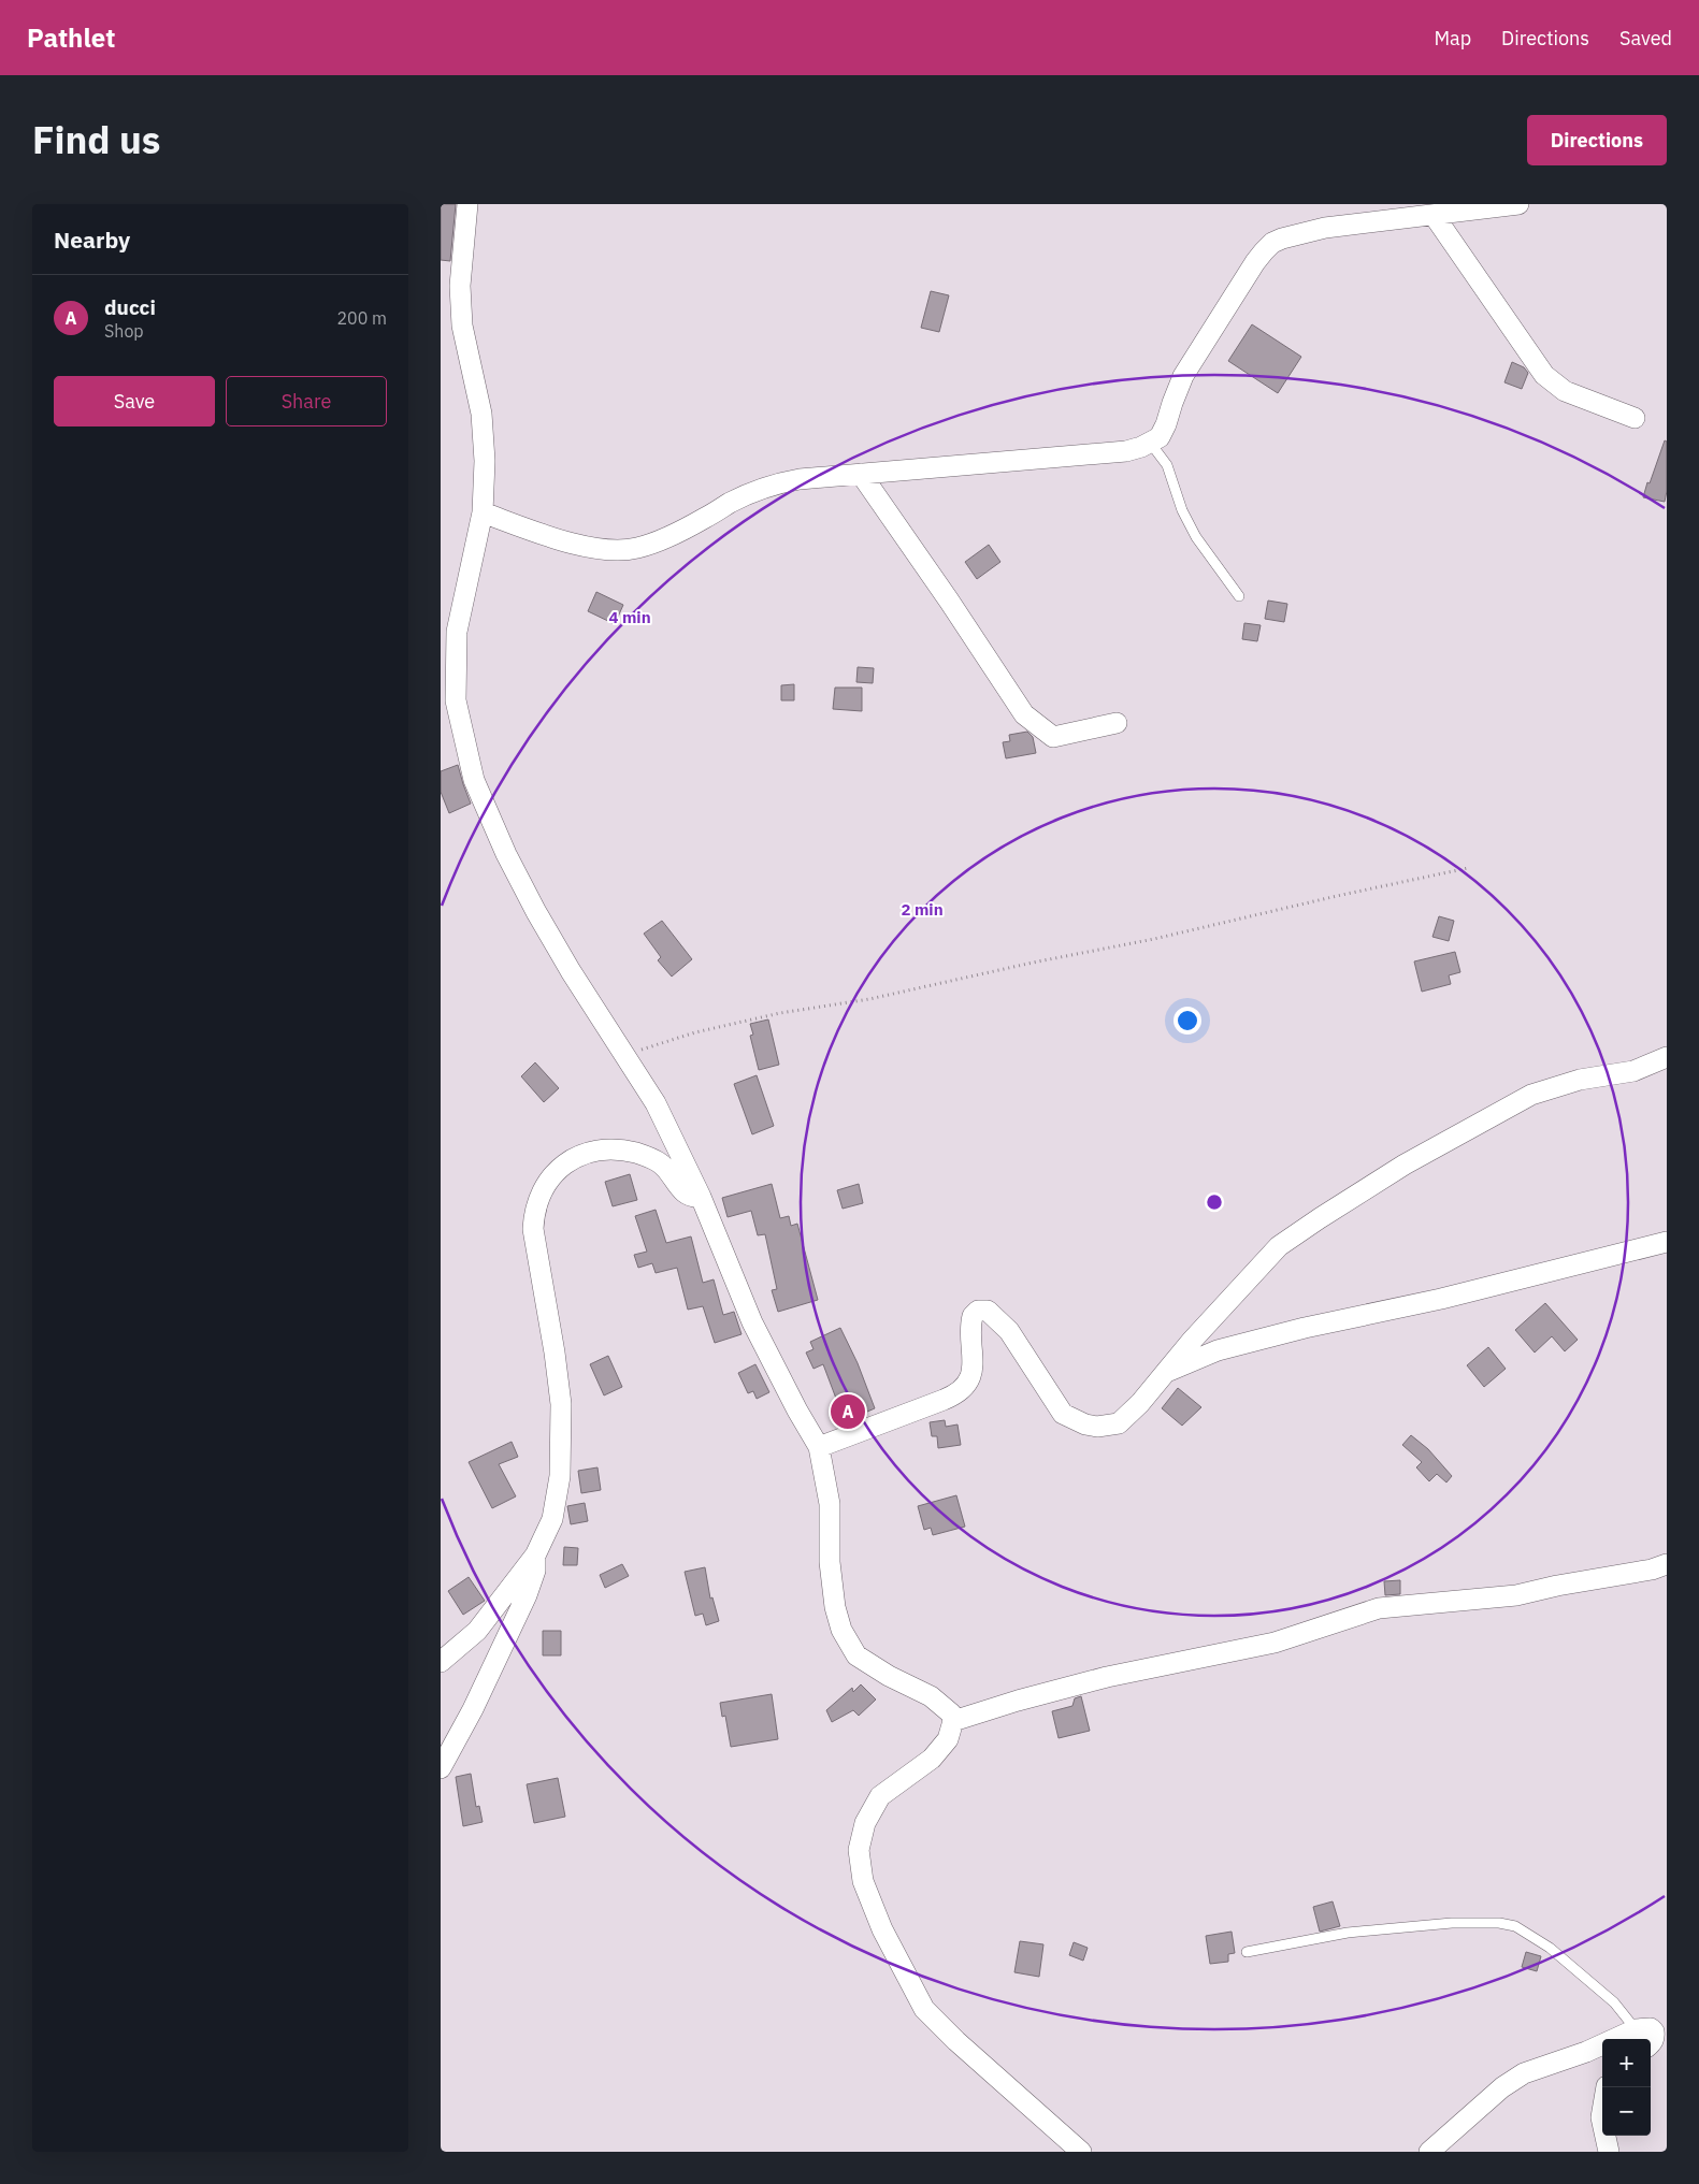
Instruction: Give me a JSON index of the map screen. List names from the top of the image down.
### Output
{
  "page": {
    "header": "Pathlet",
    "nav": ["Map", "Directions", "Saved"],
    "title": "Find us",
    "buttons": [
      "Directions",
      ["Save", "Share"]
    ],
    "heading": "Nearby",
    "list": [
      {
        "mark": "A",
        "name": "ducci",
        "note": "Shop",
        "value": "200 m"
      }
    ],
    "pins": "A",
    "map_buttons": ["+", "−"]
  },
  "rings": ["4 min", "2 min"]
}
